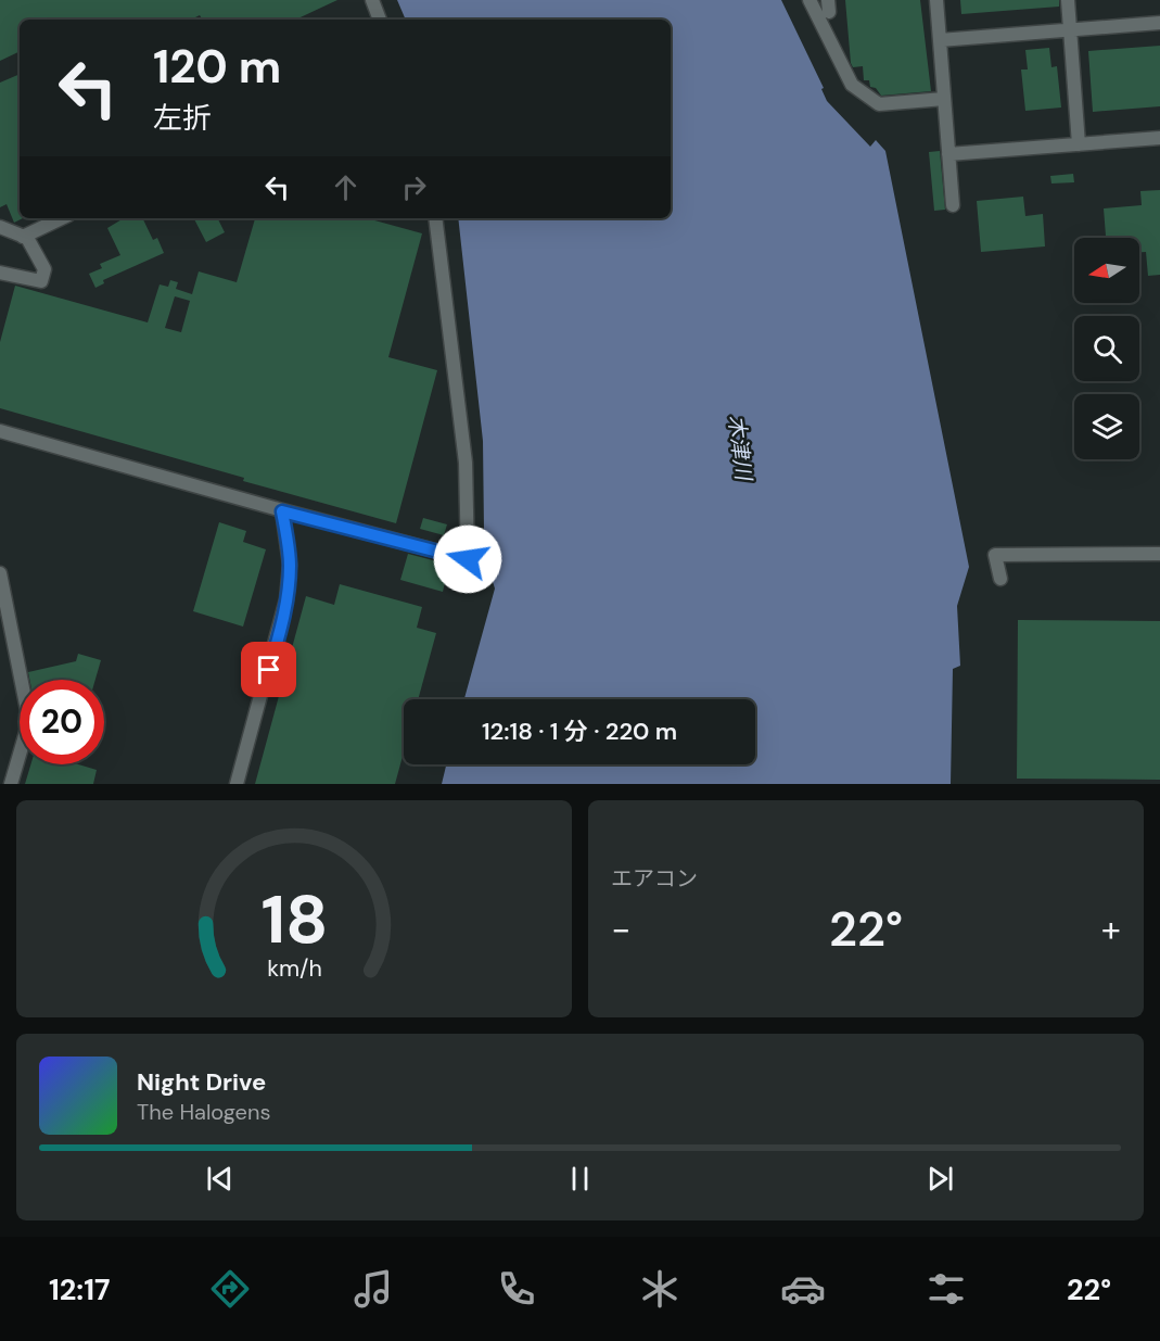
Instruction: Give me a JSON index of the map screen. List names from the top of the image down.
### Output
{
  "water": ["木津川"],
  "north": "left",
  "page": {
    "turn": ["120 m", "左折"],
    "limit": "20",
    "trip": "12:18 · 1 分 · 220 m",
    "tile": "エアコン",
    "heat": ["−", "22°", "+"],
    "song": ["Night Drive", "The Halogens"],
    "tabs": ["12:17", "22°"],
    "gauge": ["18", "km/h"]
  }
}
